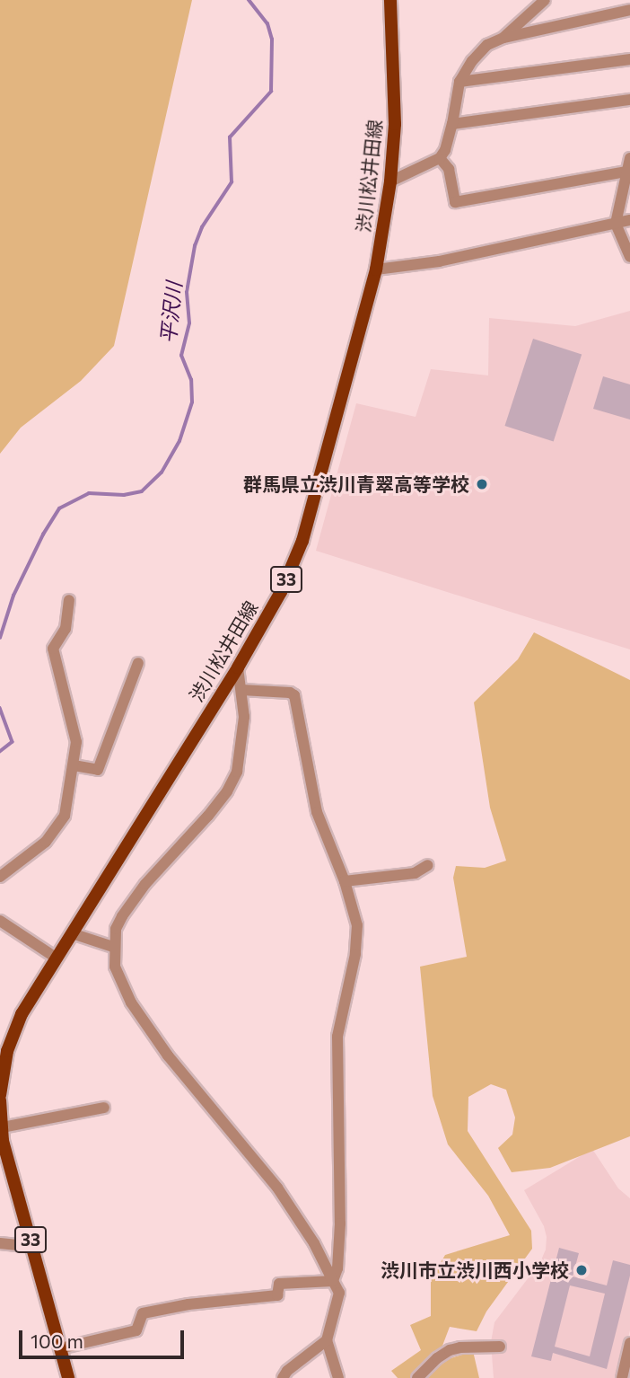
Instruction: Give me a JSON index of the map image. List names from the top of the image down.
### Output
{
  "streets": {
    "main road": ["渋川松井田線", "33"]
  },
  "water": ["平沢川"],
  "places": ["群馬県立渋川青翠高等学校", "渋川市立渋川西小学校"],
  "scale_bar": "100 m"
}
